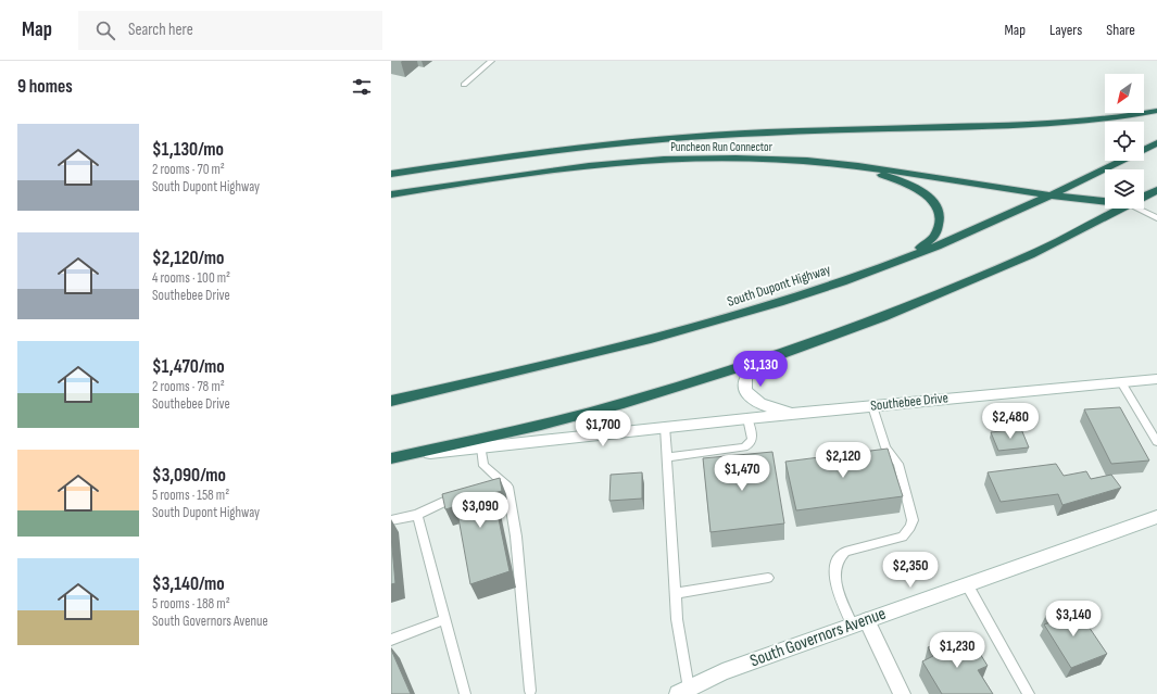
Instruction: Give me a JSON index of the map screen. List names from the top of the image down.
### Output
{
  "streets": {
    "highway": ["Puncheon Run Connector", "South Dupont Highway"],
    "street": ["Southebee Drive", "South Governors Avenue"]
  },
  "crossings": [
    ["Puncheon Run Connector", "South Dupont Highway"]
  ],
  "north": "bottom left",
  "page": {
    "header": "Map",
    "search": "Search here",
    "nav": ["Map", "Layers", "Share"],
    "heading": "9 homes",
    "list": [
      {
        "name": "$1,130/mo",
        "note": "2 rooms · 70 m² · South Dupont Highway"
      },
      {
        "name": "$2,120/mo",
        "note": "4 rooms · 100 m² · Southebee Drive"
      },
      {
        "name": "$1,470/mo",
        "note": "2 rooms · 78 m² · Southebee Drive"
      },
      {
        "name": "$3,090/mo",
        "note": "5 rooms · 158 m² · South Dupont Highway"
      },
      {
        "name": "$3,140/mo",
        "note": "5 rooms · 188 m² · South Governors Avenue"
      }
    ],
    "price": [
      "$1,130",
      "$2,480",
      "$1,700",
      "$2,120",
      "$1,470",
      "$3,090",
      "$2,350",
      "$3,140",
      "$1,230"
    ]
  }
}
